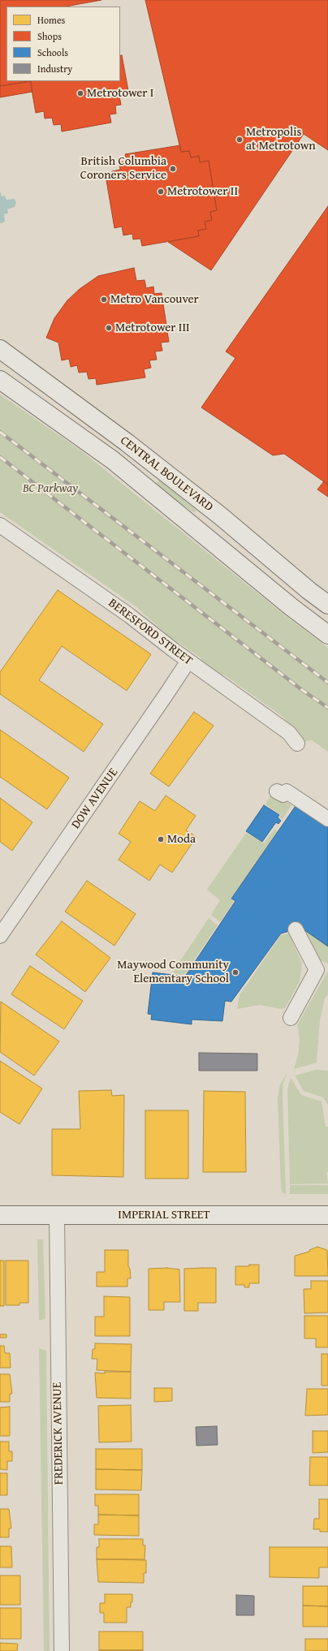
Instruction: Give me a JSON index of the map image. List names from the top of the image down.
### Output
{
  "streets": {
    "street": [
      "CENTRAL BOULEVARD",
      "BERESFORD STREET",
      "DOW AVENUE",
      "IMPERIAL STREET",
      "FREDERICK AVENUE"
    ]
  },
  "crossings": [
    ["BERESFORD STREET", "DOW AVENUE"],
    ["IMPERIAL STREET", "FREDERICK AVENUE"]
  ],
  "parks": ["BC Parkway"],
  "places": [
    "Metrotower I",
    "Metropolis at Metrotown",
    "British Columbia Coroners Service",
    "Metrotower II",
    "Metro Vancouver",
    "Metrotower III",
    "Moda",
    "Maywood Community Elementary School"
  ],
  "legend": [
    "Homes",
    "Shops",
    "Schools",
    "Industry"
  ]
}
